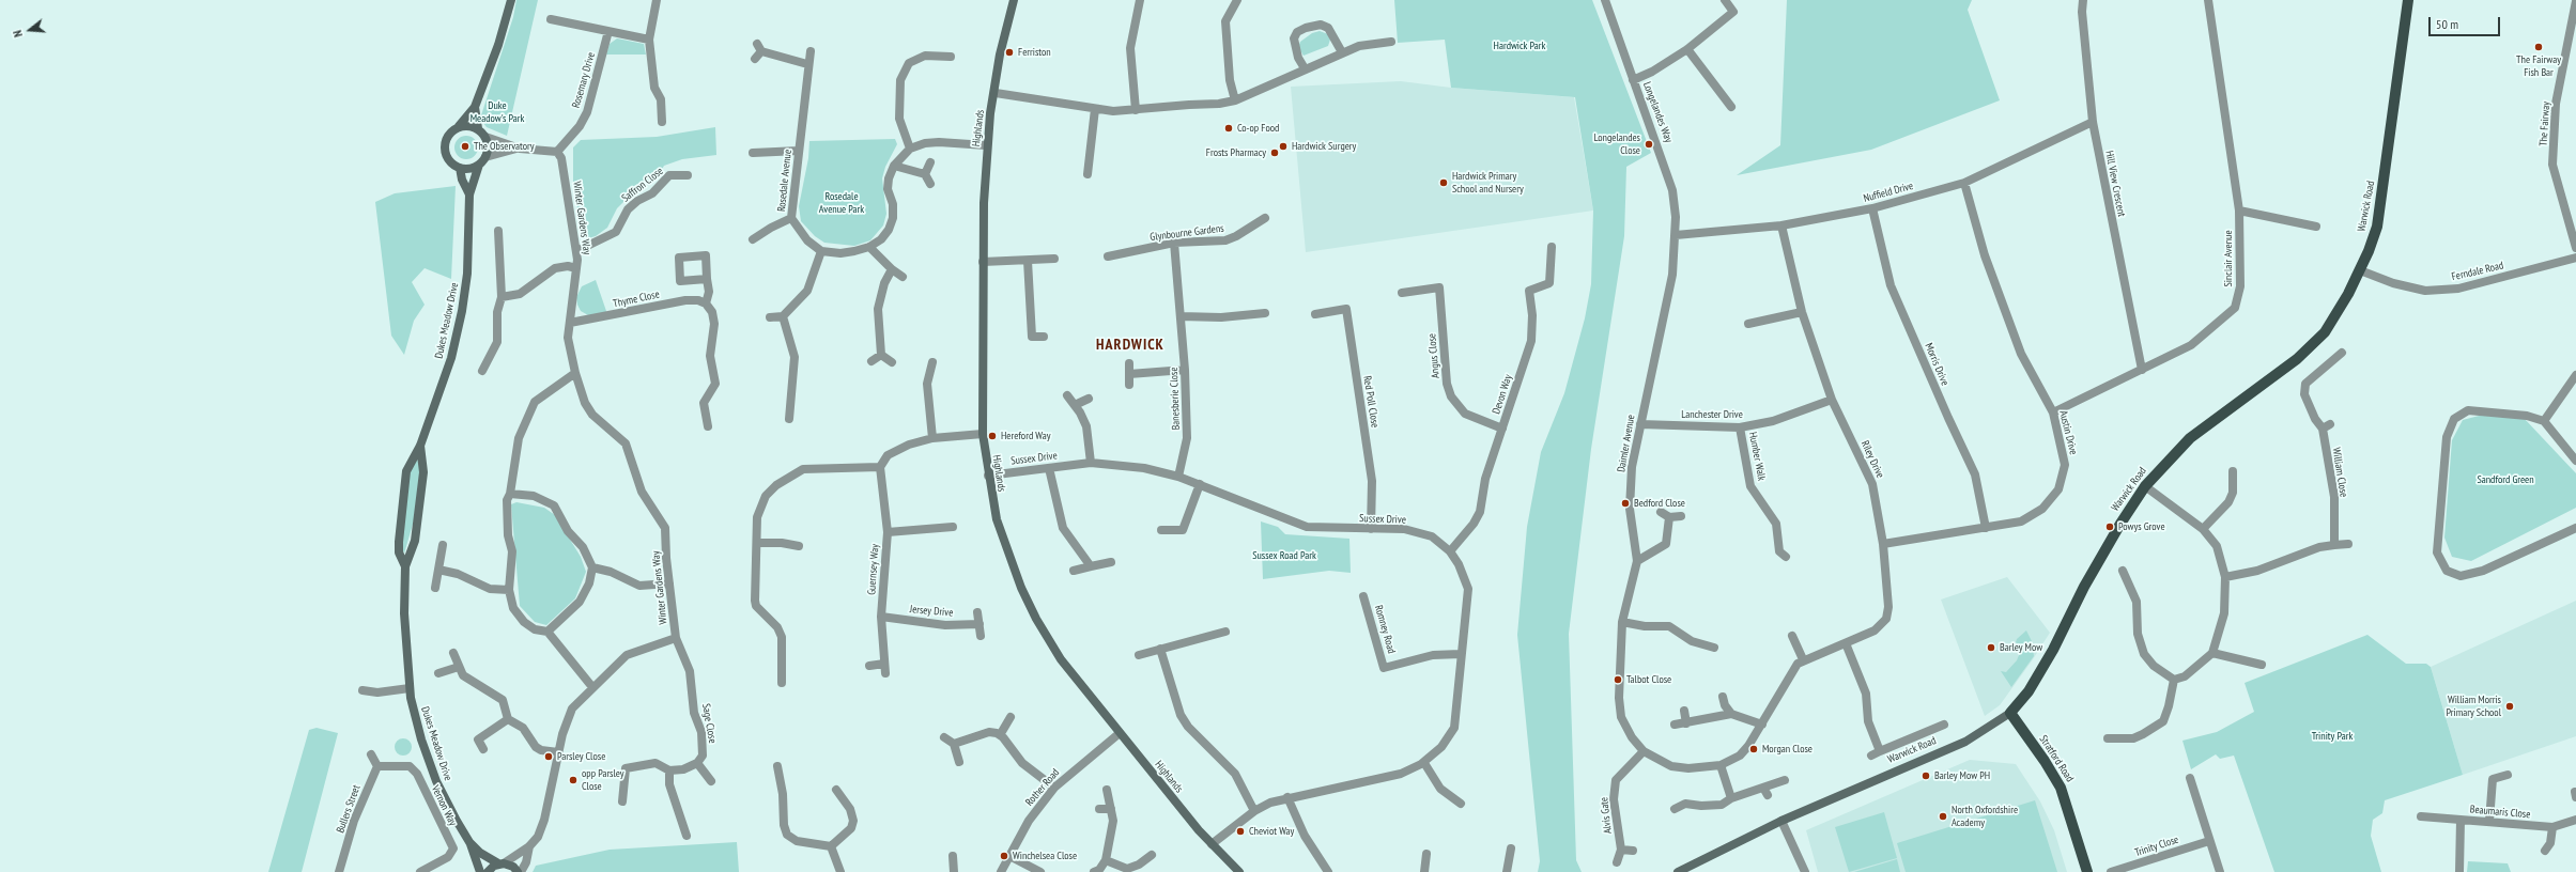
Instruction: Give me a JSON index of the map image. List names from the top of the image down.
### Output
{
  "streets": {
    "main road": ["Warwick Road", "Stratford Road"],
    "street": [
      "Rosemary Drive",
      "Longelandes Way",
      "The Fairway",
      "Highlands",
      "Rosedale Avenue",
      "Hill View Crescent",
      "Saffron Close",
      "Nuffield Drive",
      "Winter Gardens Way",
      "Glynbourne Gardens",
      "Sinclair Avenue",
      "Ferndale Road",
      "Thyme Close",
      "Dukes Meadow Drive",
      "Angus Close",
      "Morris Drive",
      "Devon Way",
      "Banesberie Close",
      "Red Poll Close",
      "Lanchester Drive",
      "Austin Drive",
      "Daimler Avenue",
      "Humber Walk",
      "Sussex Drive",
      "Riley Drive",
      "William Close",
      "Guernsey Way",
      "Jersey Drive",
      "Romney Road",
      "Sage Close",
      "Rother Road",
      "Vernon Way",
      "Bullers Street",
      "Beaumaris Close",
      "Alvis Gate",
      "Trinity Close"
    ]
  },
  "crossings": [
    ["Rosemary Drive", "Winter Gardens Way"],
    ["Longelandes Way", "Nuffield Drive"],
    ["Longelandes Way", "Daimler Avenue"],
    ["Highlands", "Sussex Drive"],
    ["Highlands", "Rother Road"],
    ["Hill View Crescent", "Nuffield Drive"],
    ["Hill View Crescent", "Sinclair Avenue"],
    ["Saffron Close", "Winter Gardens Way"],
    ["Nuffield Drive", "Morris Drive"],
    ["Nuffield Drive", "Austin Drive"],
    ["Nuffield Drive", "Daimler Avenue"],
    ["Nuffield Drive", "Riley Drive"],
    ["Warwick Road", "Ferndale Road"],
    ["Warwick Road", "Stratford Road"],
    ["Winter Gardens Way", "Thyme Close"],
    ["Winter Gardens Way", "Dukes Meadow Drive"],
    ["Winter Gardens Way", "Sage Close"],
    ["Glynbourne Gardens", "Banesberie Close"],
    ["Sinclair Avenue", "Austin Drive"],
    ["Angus Close", "Devon Way"],
    ["Morris Drive", "Austin Drive"],
    ["Devon Way", "Sussex Drive"],
    ["Banesberie Close", "Sussex Drive"],
    ["Red Poll Close", "Sussex Drive"],
    ["Lanchester Drive", "Daimler Avenue"],
    ["Lanchester Drive", "Humber Walk"],
    ["Lanchester Drive", "Riley Drive"],
    ["Austin Drive", "Riley Drive"],
    ["Daimler Avenue", "Riley Drive"],
    ["Daimler Avenue", "Alvis Gate"],
    ["Sussex Drive", "Romney Road"],
    ["Riley Drive", "Alvis Gate"],
    ["Guernsey Way", "Jersey Drive"],
    ["Vernon Way", "Bullers Street"]
  ],
  "districts": ["HARDWICK"],
  "parks": [
    "Hardwick Park",
    "Duke Meadow's Park",
    "Rosedale Avenue Park",
    "Sandford Green",
    "Sussex Road Park",
    "Trinity Park"
  ],
  "places": [
    "The Fairway Fish Bar",
    "Ferriston",
    "Co-op Food",
    "Longelandes Close",
    "The Observatory",
    "Hardwick Surgery",
    "Frosts Pharmacy",
    "Hardwick Primary School and Nursery",
    "Hereford Way",
    "Bedford Close",
    "Powys Grove",
    "Barley Mow",
    "Talbot Close",
    "William Morris Primary School",
    "Morgan Close",
    "Parsley Close",
    "Barley Mow PH",
    "opp Parsley Close",
    "North Oxfordshire Academy",
    "Cheviot Way",
    "Winchelsea Close"
  ],
  "scale_bar": "50 m",
  "north": "left"
}
